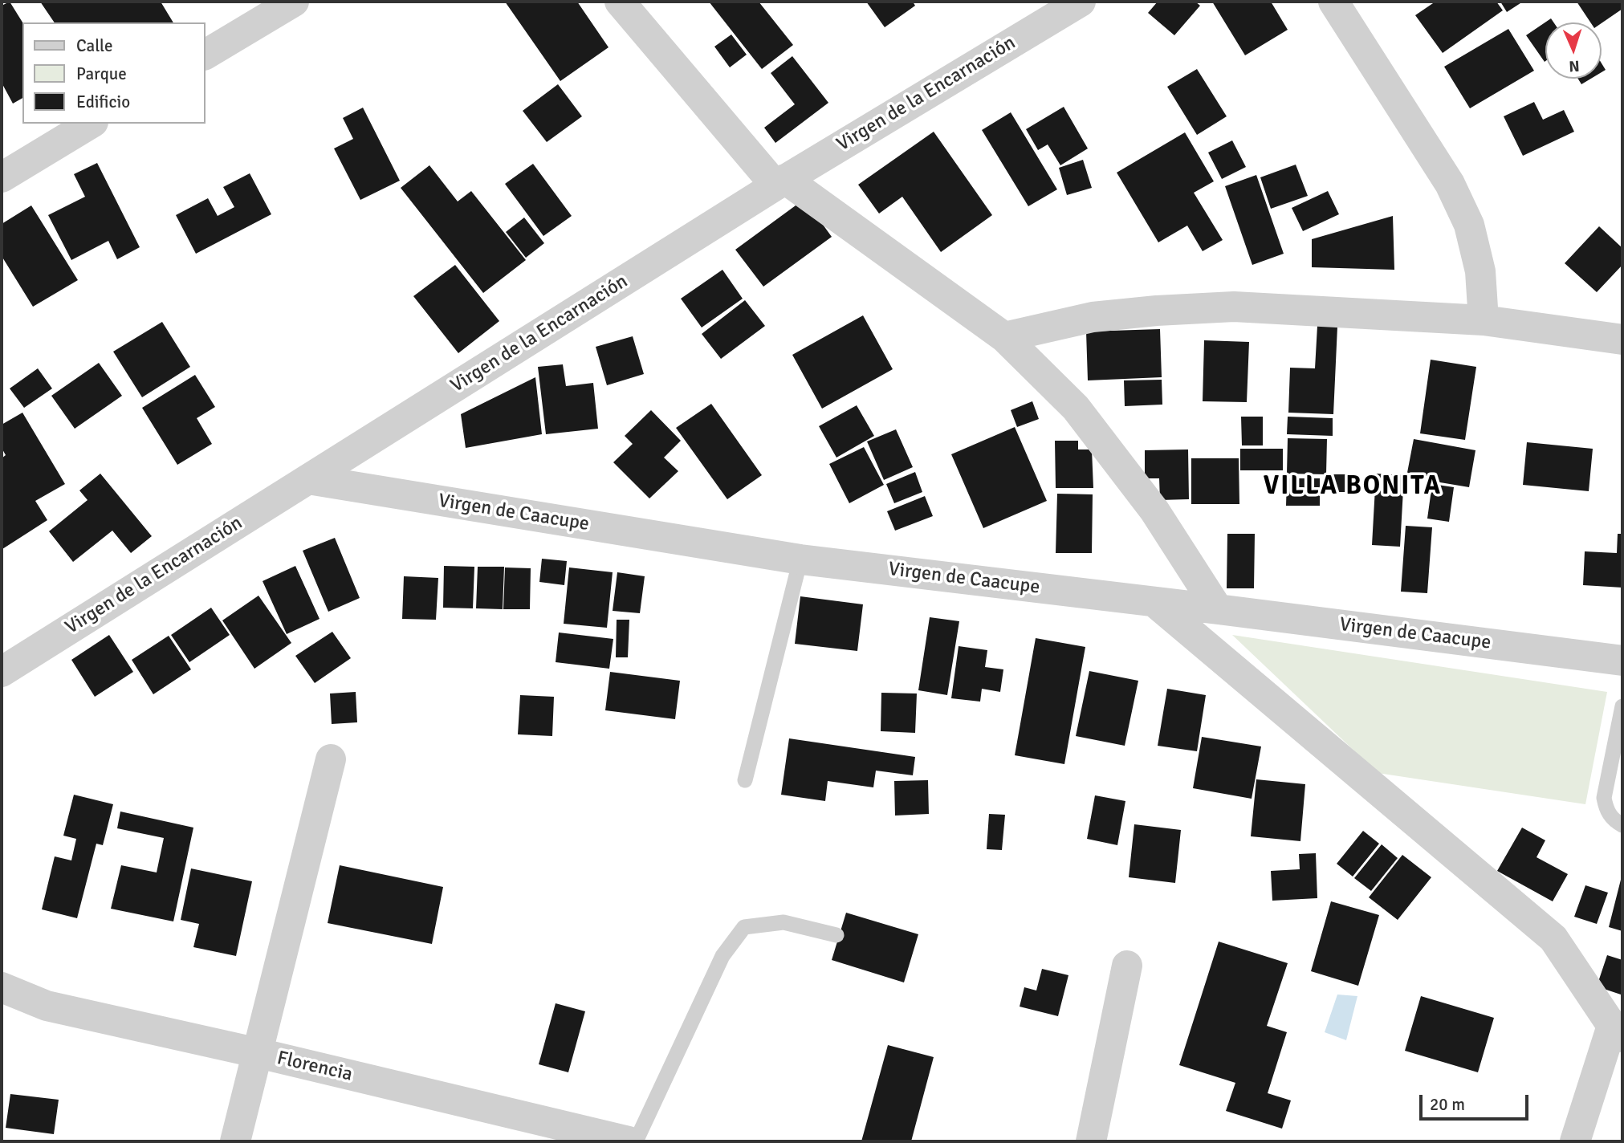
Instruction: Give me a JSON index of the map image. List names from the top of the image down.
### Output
{
  "streets": {
    "street": ["Virgen de la Encarnación", "Virgen de Caacupe", "Florencia"]
  },
  "crossings": [
    ["Virgen de la Encarnación", "Virgen de Caacupe"]
  ],
  "districts": ["VILLA BONITA"],
  "legend": ["Calle", "Parque", "Edificio"],
  "scale_bar": "20 m",
  "north": "bottom"
}
